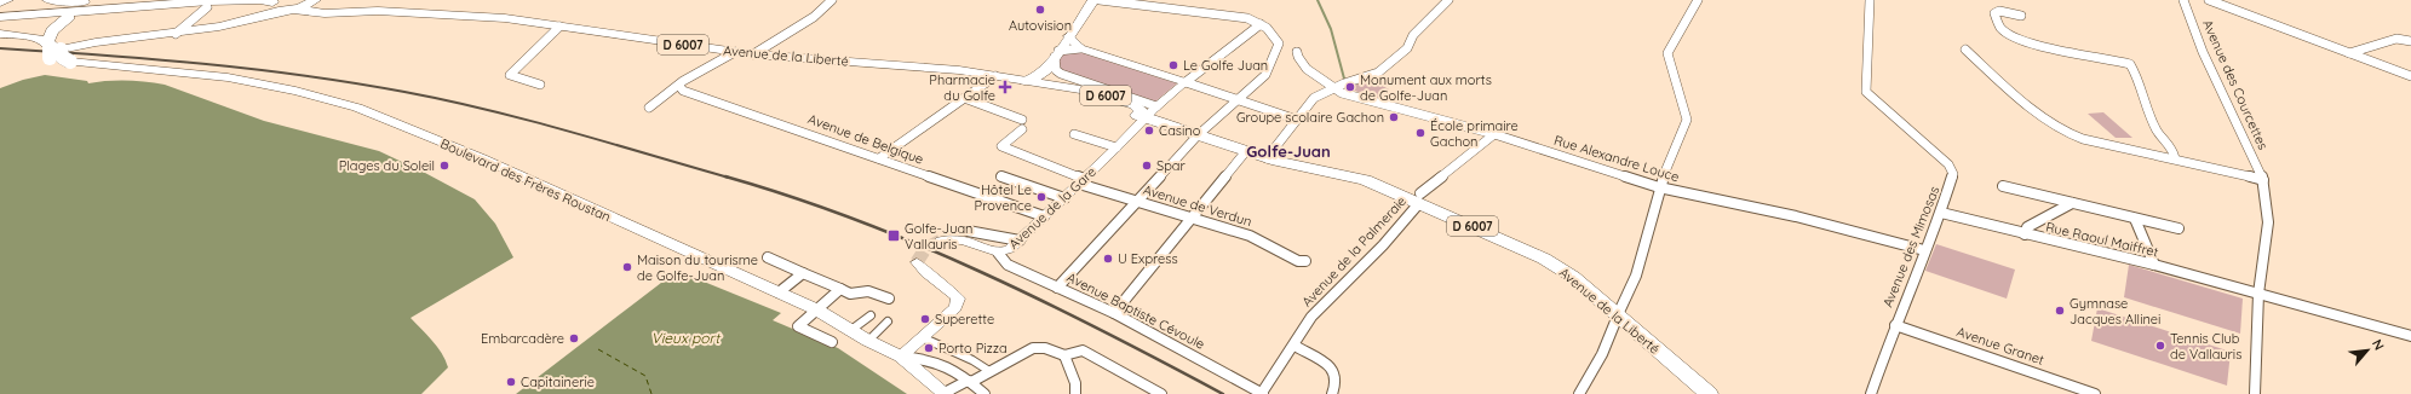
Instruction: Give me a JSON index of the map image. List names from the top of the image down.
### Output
{
  "streets": {
    "main road": ["D 6007", "Avenue de la Liberté", "Boulevard des Frères Roustan"],
    "street": [
      "Avenue des Courcettes",
      "Avenue de Belgique",
      "Rue Alexandre Louce",
      "Avenue de Verdun",
      "Avenue de la Gare",
      "Rue Raoul Maiffret",
      "Avenue des Mimosas",
      "Avenue de la Palmeraie",
      "Avenue Baptiste Cévoule",
      "Avenue Granet"
    ]
  },
  "crossings": [
    ["D 6007", "Avenue de la Liberté"],
    ["Avenue de la Liberté", "Avenue de la Gare"],
    ["Avenue de la Liberté", "Avenue de la Palmeraie"],
    ["Avenue des Courcettes", "Rue Raoul Maiffret"],
    ["Avenue de Belgique", "Avenue de la Gare"],
    ["Rue Alexandre Louce", "Avenue des Mimosas"],
    ["Rue Alexandre Louce", "Avenue de la Palmeraie"],
    ["Avenue de Verdun", "Avenue de la Gare"],
    ["Avenue de la Gare", "Avenue Baptiste Cévoule"],
    ["Rue Raoul Maiffret", "Avenue des Mimosas"],
    ["Avenue des Mimosas", "Avenue Granet"],
    ["Avenue de la Palmeraie", "Avenue Baptiste Cévoule"]
  ],
  "districts": ["Golfe-Juan"],
  "water": ["Vieux port"],
  "places": {
    "other": [
      "Autovision",
      "Le Golfe Juan",
      "Monument aux morts de Golfe-Juan",
      "Groupe scolaire Gachon",
      "Casino",
      "École primaire Gachon",
      "Plages du Soleil",
      "Spar",
      "Hôtel Le Provence",
      "U Express",
      "Maison du tourisme de Golfe-Juan",
      "Gymnase Jacques Allinei",
      "Superette",
      "Embarcadère",
      "Tennis Club de Vallauris",
      "Porto Pizza",
      "Capitainerie"
    ],
    "health": ["Pharmacie du Golfe"],
    "transit": ["Golfe-Juan Vallauris"]
  },
  "north": "top right"
}
